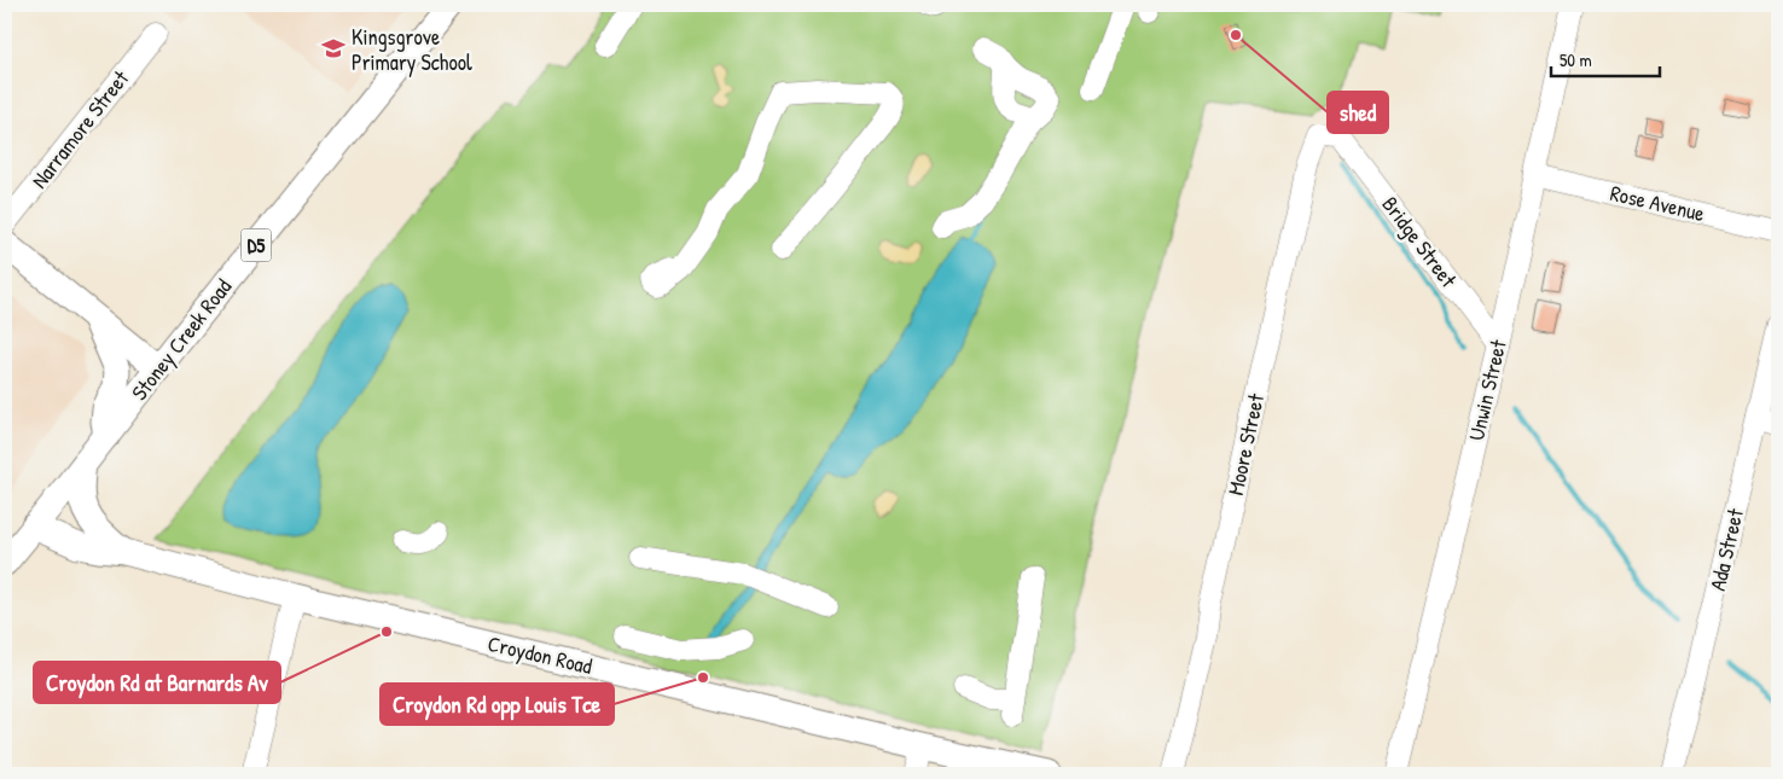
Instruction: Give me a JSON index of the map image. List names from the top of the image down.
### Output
{
  "streets": {
    "main road": ["D5", "Stoney Creek Road", "Croydon Road"],
    "street": [
      "Narramore Street",
      "Rose Avenue",
      "Bridge Street",
      "Unwin Street",
      "Moore Street",
      "Ada Street"
    ]
  },
  "crossings": [
    ["Rose Avenue", "Unwin Street"],
    ["Bridge Street", "Unwin Street"],
    ["Bridge Street", "Moore Street"],
    ["Stoney Creek Road", "Croydon Road"]
  ],
  "places": {
    "other": ["shed", "Croydon Rd at Barnards Av", "Croydon Rd opp Louis Tce"],
    "school or university": ["Kingsgrove Primary School"]
  },
  "scale_bar": "50 m"
}
